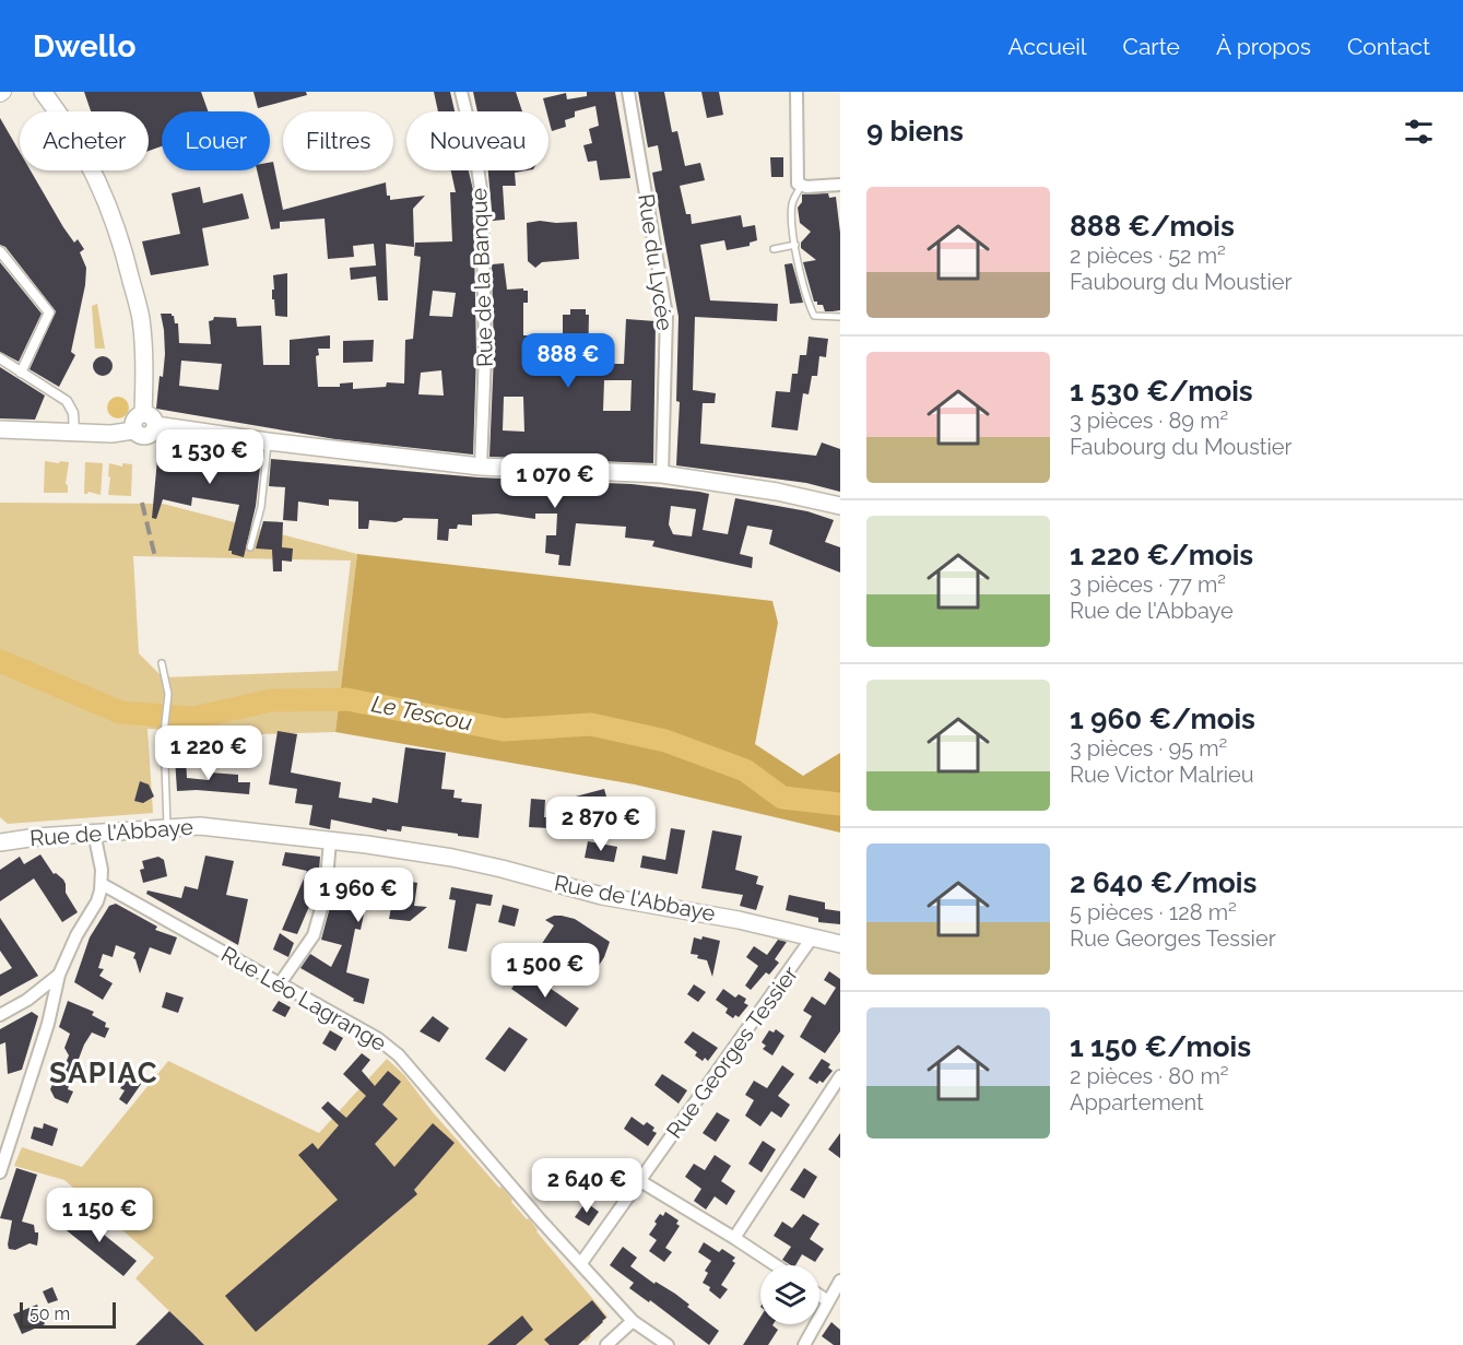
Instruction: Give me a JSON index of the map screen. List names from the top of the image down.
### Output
{
  "streets": {
    "main road": ["Rue de l'Abbaye"],
    "street": [
      "Rue du Lycée",
      "Rue de la Banque",
      "Rue Léo Lagrange",
      "Rue Georges Tessier"
    ]
  },
  "crossings": [
    ["Rue de l'Abbaye", "Rue Georges Tessier"],
    ["Rue Léo Lagrange", "Rue Georges Tessier"]
  ],
  "districts": ["SAPIAC"],
  "water": ["Le Tescou"],
  "scale_bar": "50 m",
  "page": {
    "header": "Dwello",
    "nav": [
      "Accueil",
      "Carte",
      "À propos",
      "Contact"
    ],
    "heading": "9 biens",
    "chip": [
      "Acheter",
      "Louer",
      "Filtres",
      "Nouveau"
    ],
    "list": [
      {
        "name": "888 €/mois",
        "note": "2 pièces · 52 m² · Faubourg du Moustier"
      },
      {
        "name": "1 530 €/mois",
        "note": "3 pièces · 89 m² · Faubourg du Moustier"
      },
      {
        "name": "1 220 €/mois",
        "note": "3 pièces · 77 m² · Rue de l'Abbaye"
      },
      {
        "name": "1 960 €/mois",
        "note": "3 pièces · 95 m² · Rue Victor Malrieu"
      },
      {
        "name": "2 640 €/mois",
        "note": "5 pièces · 128 m² · Rue Georges Tessier"
      },
      {
        "name": "1 150 €/mois",
        "note": "2 pièces · 80 m² · Appartement"
      }
    ],
    "price": [
      "888 €",
      "1 530 €",
      "1 070 €",
      "1 220 €",
      "2 870 €",
      "1 960 €",
      "1 500 €",
      "2 640 €",
      "1 150 €"
    ],
    "scale": "50 m"
  }
}
